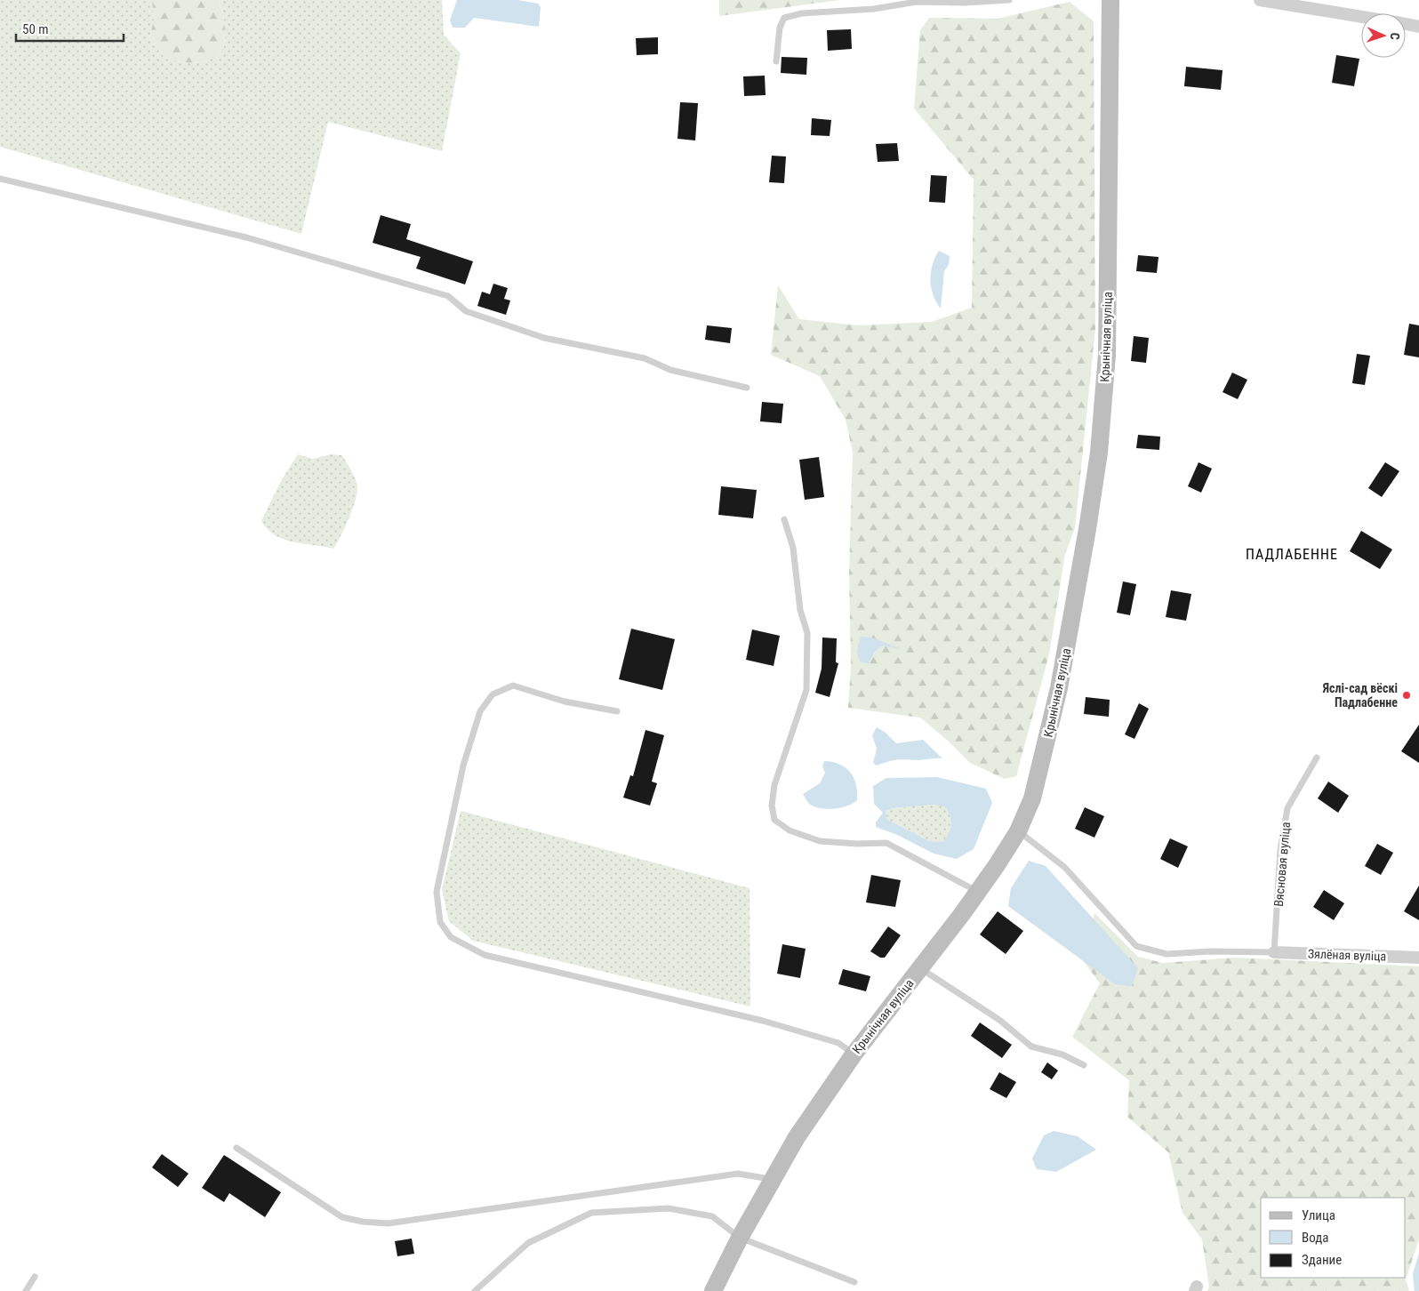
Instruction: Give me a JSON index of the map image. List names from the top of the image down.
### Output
{
  "streets": {
    "street": ["Крынічная вуліца", "Зялёная вуліца"],
    "lane": ["Вясновая вуліца"]
  },
  "crossings": [
    ["Вясновая вуліца", "Зялёная вуліца"]
  ],
  "districts": ["ПАДЛАБЕННЕ"],
  "places": ["Яслі-сад вёскі Падлабенне"],
  "legend": ["Улица", "Вода", "Здание"],
  "scale_bar": "50 m",
  "north": "right"
}
